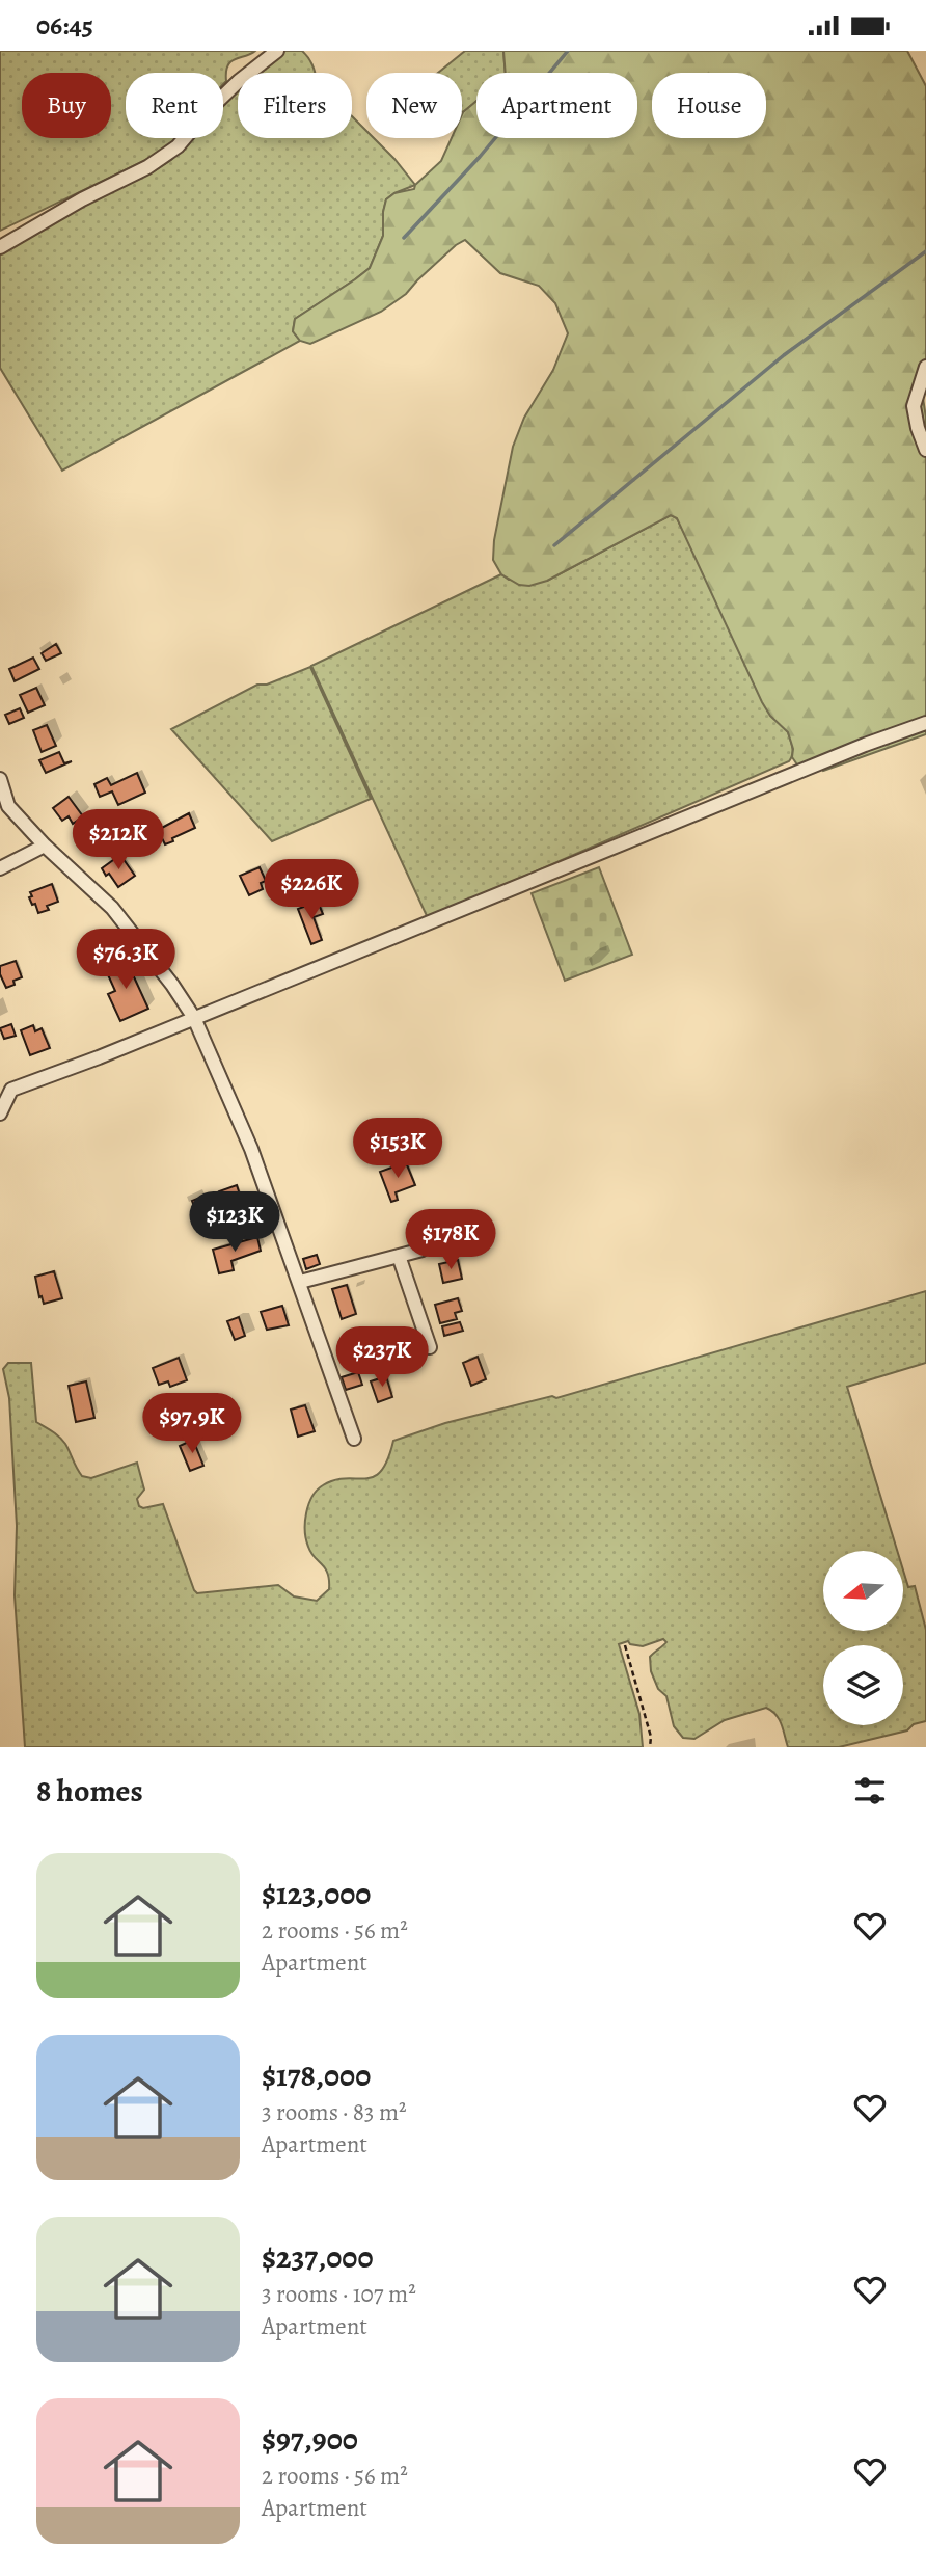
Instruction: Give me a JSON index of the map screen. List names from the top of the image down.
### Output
{
  "north": "left",
  "page": {
    "status": "06:45",
    "chip": [
      "Buy",
      "Rent",
      "Filters",
      "New",
      "Apartment",
      "House"
    ],
    "price": [
      "$212K",
      "$226K",
      "$76.3K",
      "$153K",
      "$123K",
      "$178K",
      "$237K",
      "$97.9K"
    ],
    "heading": "8 homes",
    "list": [
      {
        "name": "$123,000",
        "note": "2 rooms · 56 m² · Apartment"
      },
      {
        "name": "$178,000",
        "note": "3 rooms · 83 m² · Apartment"
      },
      {
        "name": "$237,000",
        "note": "3 rooms · 107 m² · Apartment"
      },
      {
        "name": "$97,900",
        "note": "2 rooms · 56 m² · Apartment"
      }
    ]
  }
}
